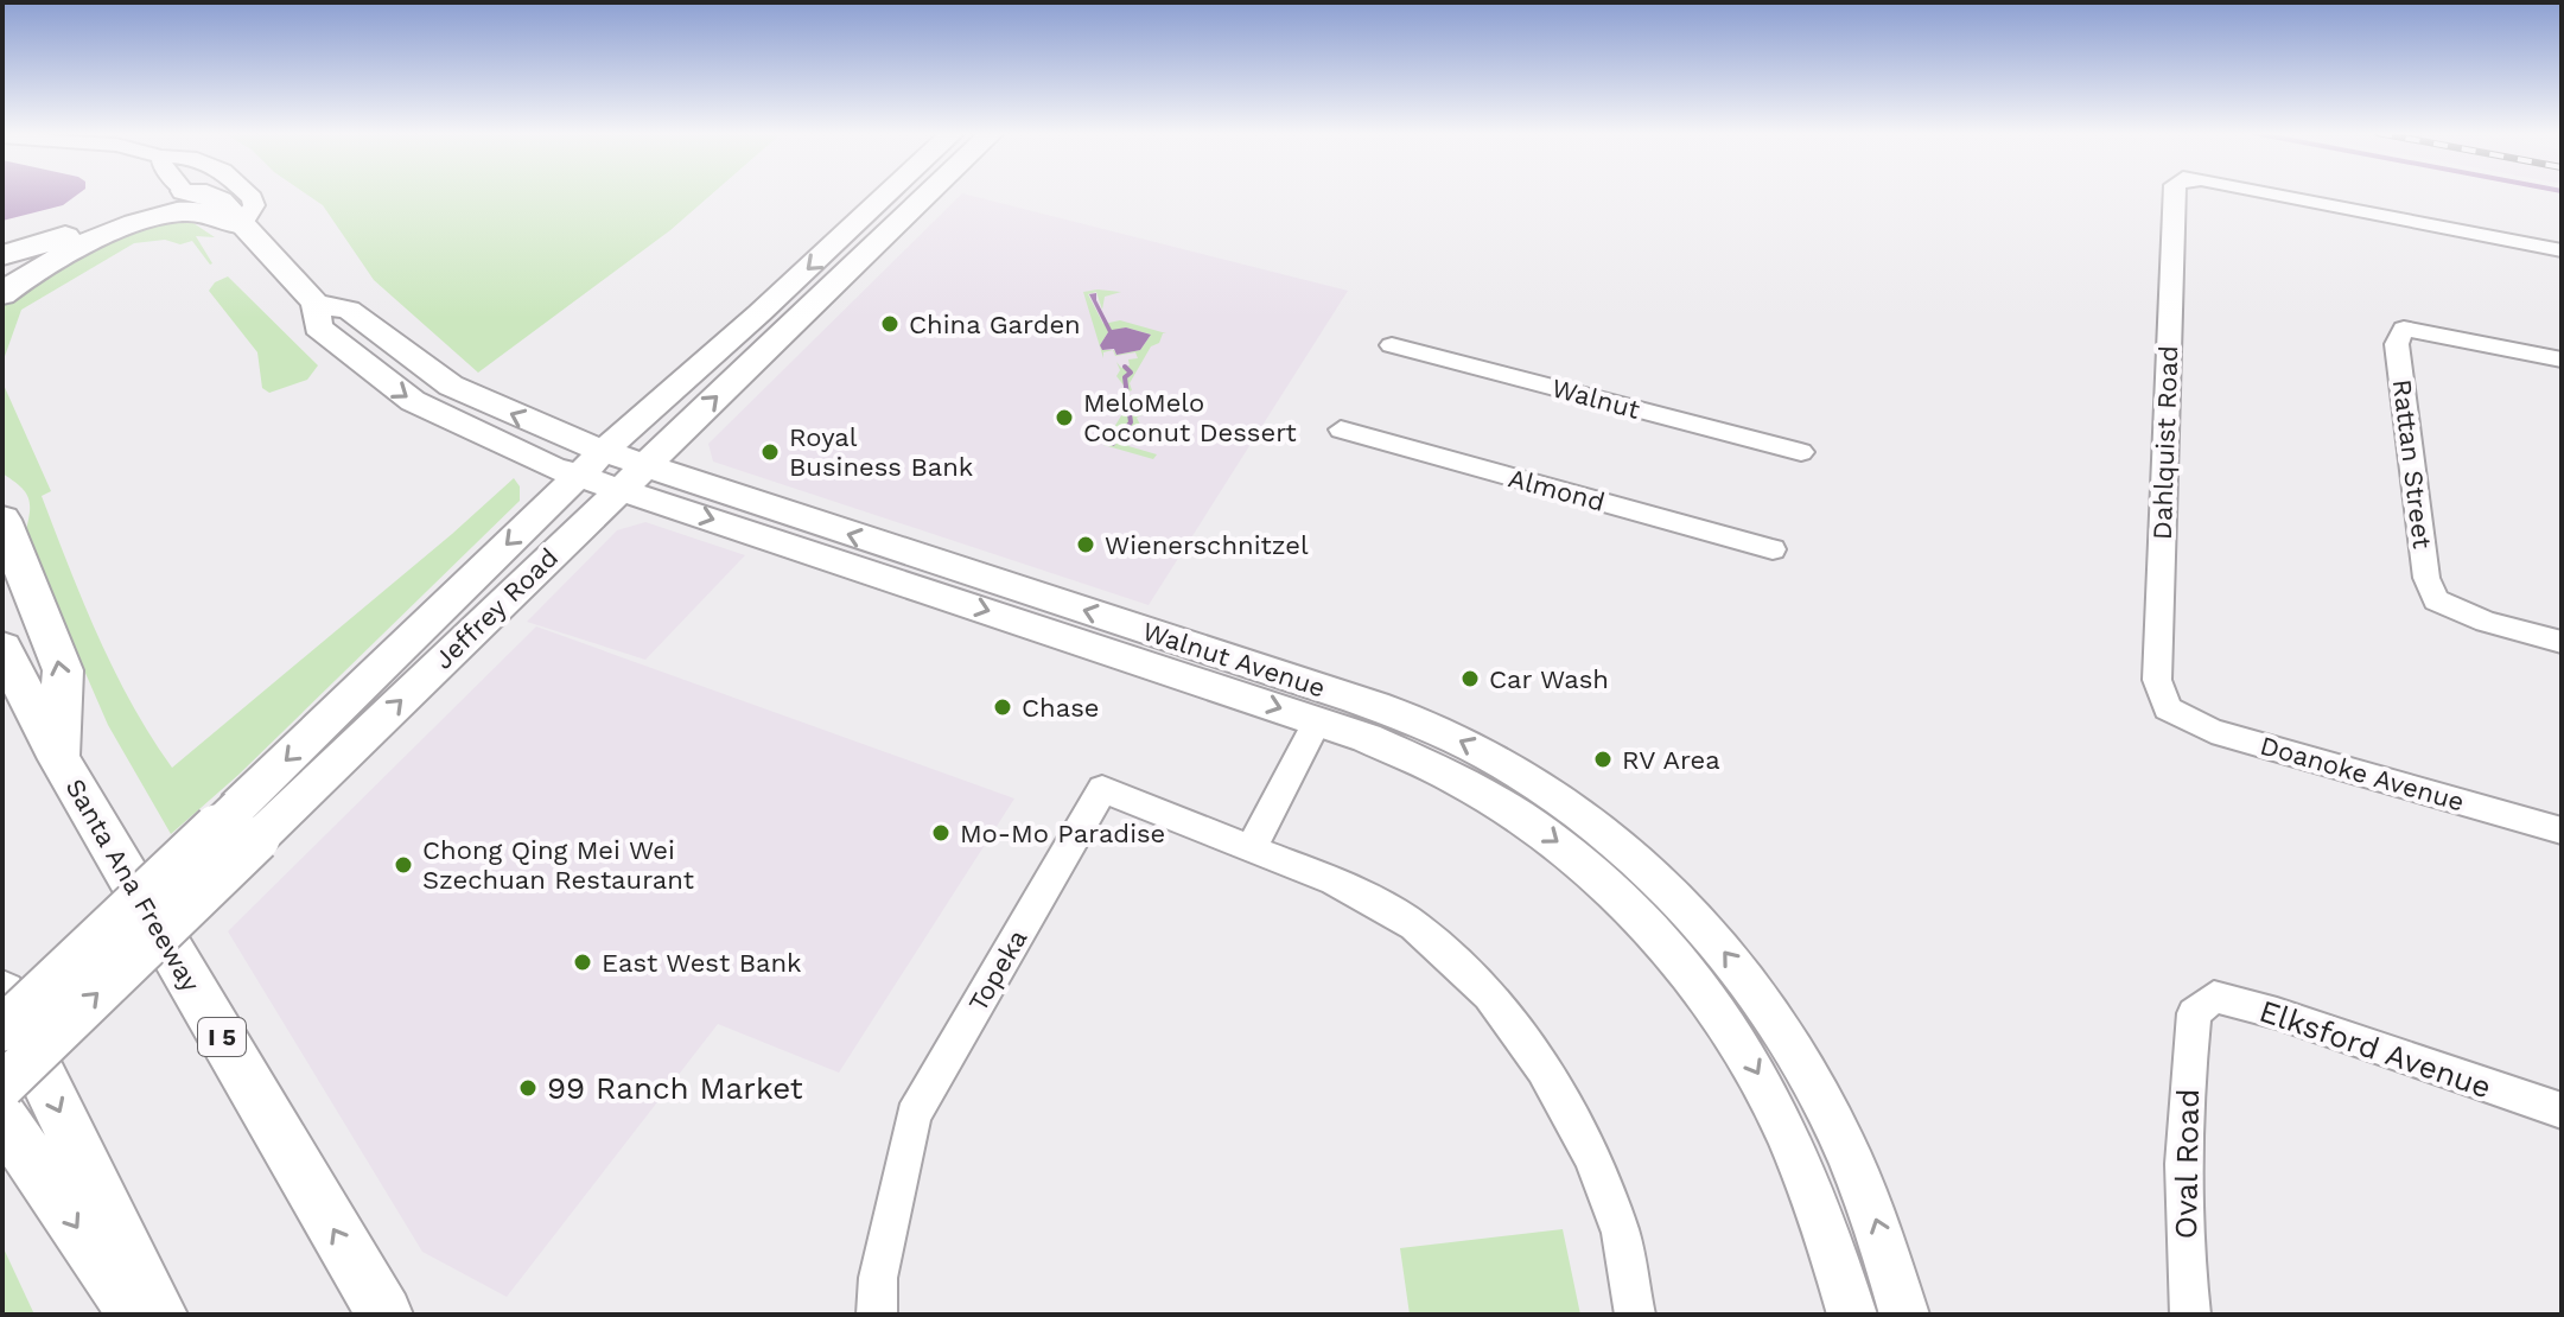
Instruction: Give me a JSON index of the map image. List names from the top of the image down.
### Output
{
  "streets": {
    "highway": ["Santa Ana Freeway", "I 5"],
    "main road": ["Jeffrey Road", "Walnut Avenue"],
    "street": [
      "Walnut",
      "Dahlquist Road",
      "Rattan Street",
      "Almond",
      "Doanoke Avenue",
      "Topeka",
      "Elksford Avenue",
      "Oval Road"
    ]
  },
  "crossings": [
    ["Dahlquist Road", "Doanoke Avenue"],
    ["Jeffrey Road", "Walnut Avenue"],
    ["Elksford Avenue", "Oval Road"]
  ],
  "places": [
    "China Garden",
    "MeloMelo Coconut Dessert",
    "Royal Business Bank",
    "Wienerschnitzel",
    "Car Wash",
    "Chase",
    "RV Area",
    "Mo-Mo Paradise",
    "Chong Qing Mei Wei Szechuan Restaurant",
    "East West Bank",
    "99 Ranch Market"
  ]
}
